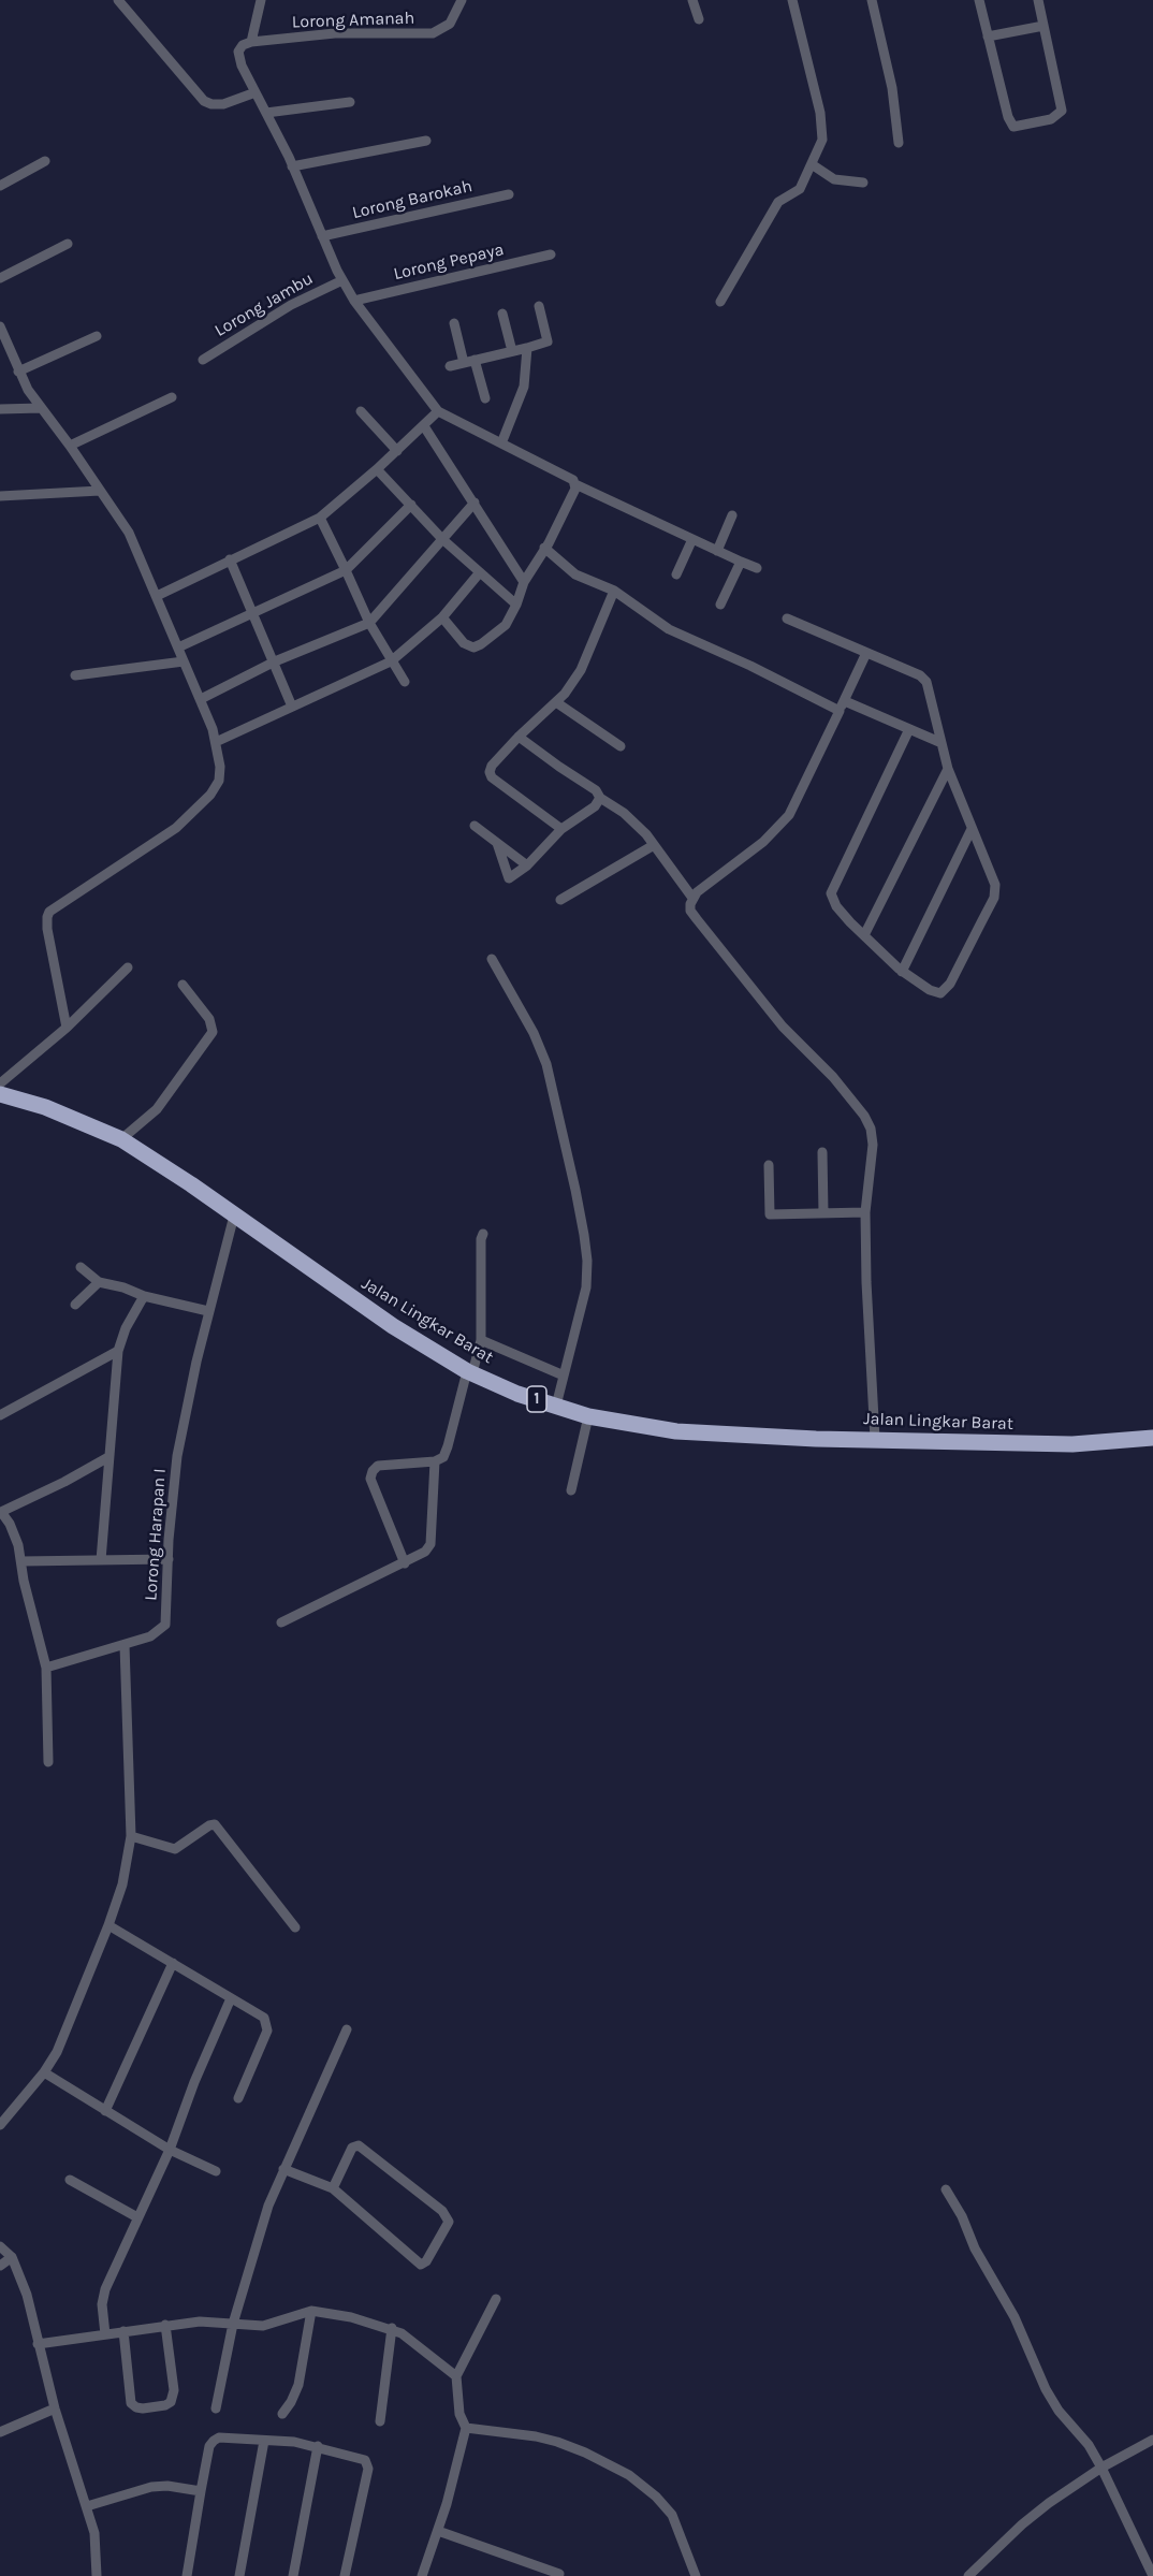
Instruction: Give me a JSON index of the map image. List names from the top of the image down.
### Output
{
  "streets": {
    "highway": ["Jalan Lingkar Barat", "1"],
    "street": [
      "Lorong Amanah",
      "Lorong Barokah",
      "Lorong Pepaya",
      "Lorong Jambu",
      "Lorong Harapan I"
    ]
  },
  "crossings": [
    ["Jalan Lingkar Barat", "Lorong Harapan I"]
  ]
}
